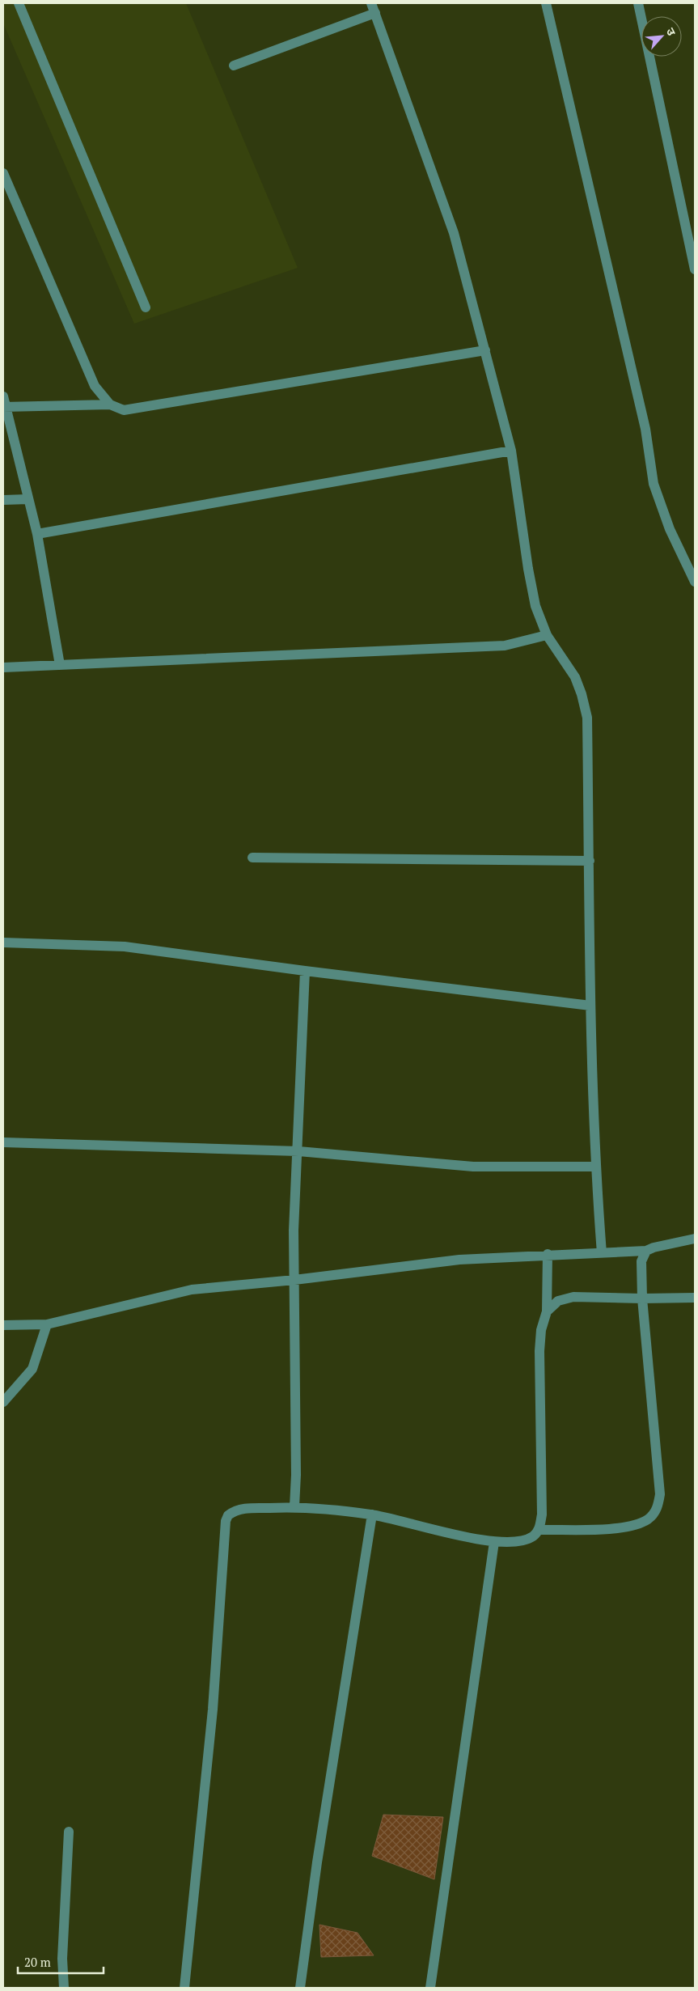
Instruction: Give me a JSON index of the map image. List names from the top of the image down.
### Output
{
  "scale_bar": "20 m",
  "north": "top right"
}
